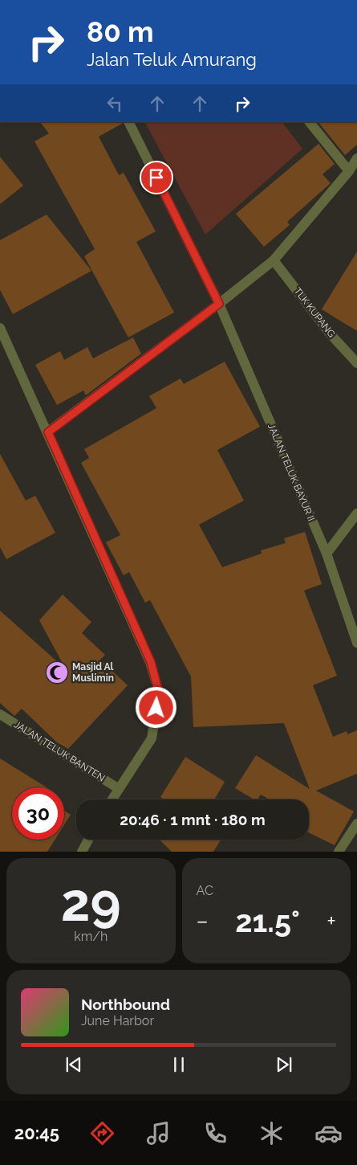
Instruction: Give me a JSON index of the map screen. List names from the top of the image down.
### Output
{
  "streets": {
    "street": ["TLK KUPANG", "JALAN TELUK BAYUR II", "JALAN TELUK BANTEN"]
  },
  "places": {
    "mosque": ["Masjid Al Muslimin"]
  },
  "page": {
    "turn": ["80 m", "Jalan Teluk Amurang"],
    "limit": "30",
    "trip": "20:46 · 1 mnt · 180 m",
    "tile": [
      ["29", "km/h"],
      "AC"
    ],
    "heat": ["−", "21.5°", "+"],
    "song": ["Northbound", "June Harbor"],
    "tabs": "20:45"
  }
}
